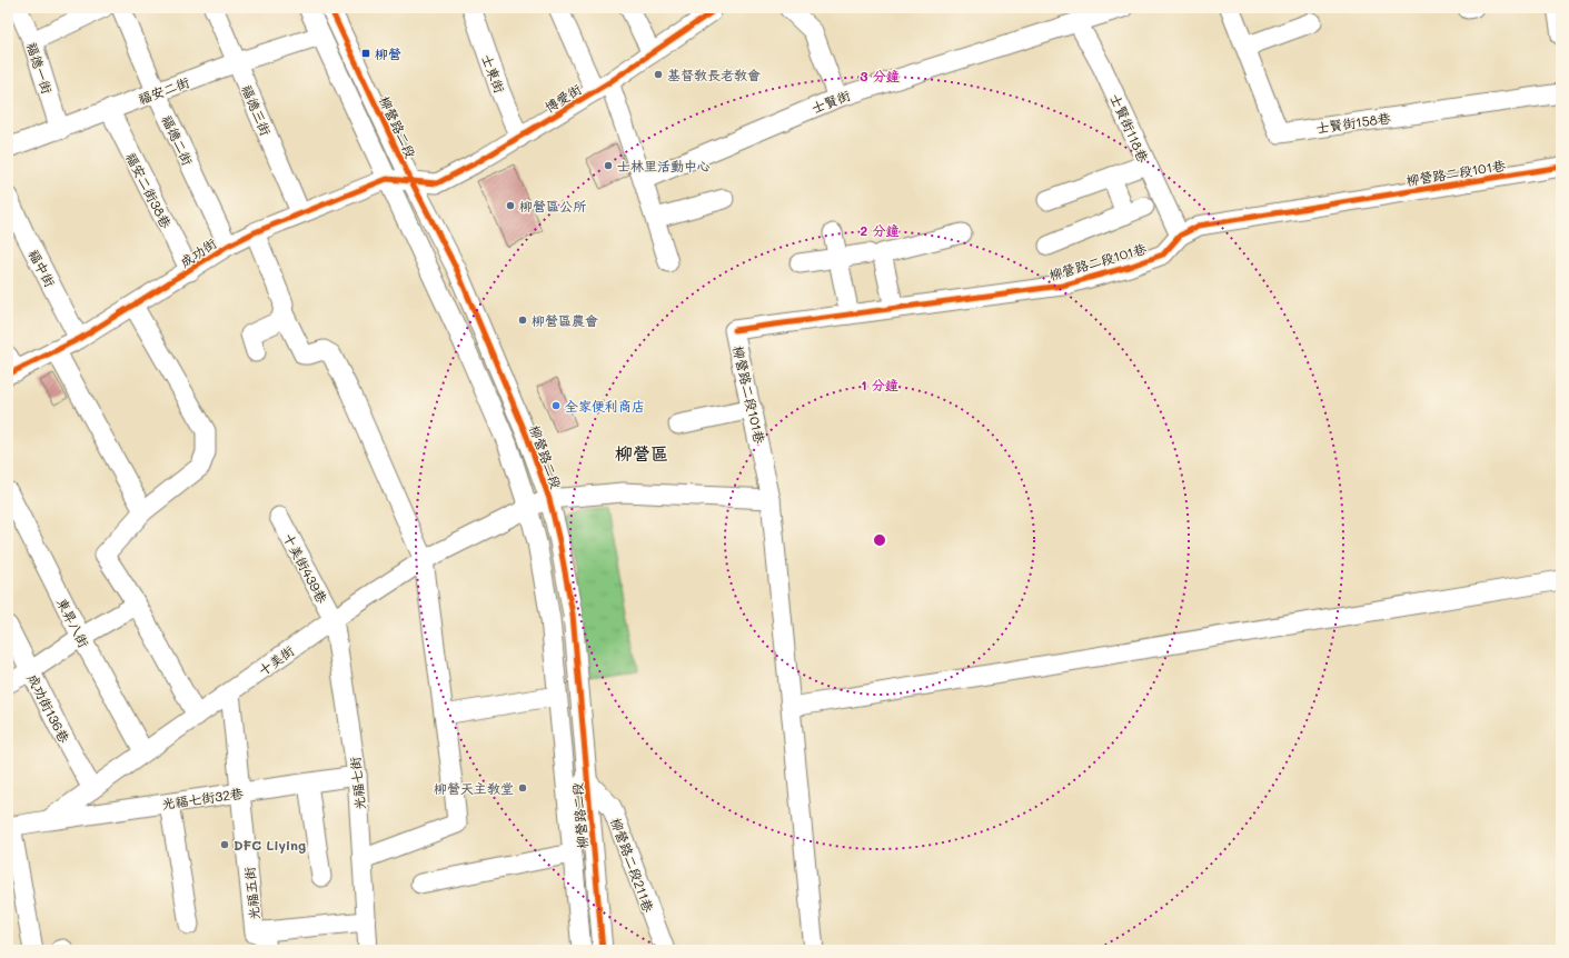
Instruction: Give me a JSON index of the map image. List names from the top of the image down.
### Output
{
  "streets": {
    "street": [
      "福德一街",
      "士東街",
      "福安二街",
      "博愛街",
      "士賢街",
      "福德三街",
      "士賢街158巷",
      "柳營路二段",
      "士賢街118巷",
      "福德二街",
      "柳營路二段101巷",
      "福安二街38巷",
      "成功街",
      "福中街",
      "十美街439巷",
      "東昇八街",
      "十美街",
      "成功街136巷",
      "光福七街",
      "光福七街32巷",
      "柳營路二段211巷",
      "光福五街"
    ]
  },
  "crossings": [
    ["福德一街", "福安二街"],
    ["士東街", "博愛街"],
    ["福安二街", "福德三街"],
    ["福安二街", "柳營路二段"],
    ["福安二街", "福德二街"],
    ["福安二街", "福安二街38巷"],
    ["博愛街", "柳營路二段"],
    ["博愛街", "成功街"],
    ["士賢街", "士賢街118巷"],
    ["福德三街", "成功街"],
    ["柳營路二段", "成功街"],
    ["柳營路二段", "十美街"],
    ["柳營路二段", "柳營路二段211巷"],
    ["士賢街118巷", "柳營路二段101巷"],
    ["福德二街", "成功街"],
    ["福安二街38巷", "成功街"],
    ["成功街", "福中街"],
    ["十美街439巷", "十美街"],
    ["十美街439巷", "光福七街"],
    ["東昇八街", "十美街"],
    ["十美街", "成功街136巷"],
    ["十美街", "光福七街"],
    ["十美街", "光福七街32巷"],
    ["十美街", "光福五街"],
    ["光福七街", "光福七街32巷"],
    ["光福七街32巷", "光福五街"]
  ],
  "districts": ["柳營區"],
  "places": {
    "transit": ["柳營"],
    "other": [
      "基督教長老教會",
      "士林里活動中心",
      "柳營區公所",
      "柳營區農會",
      "全家便利商店",
      "柳營天主教堂",
      "DFC Liying"
    ]
  },
  "rings": ["3 分鐘", "2 分鐘", "1 分鐘"]
}
